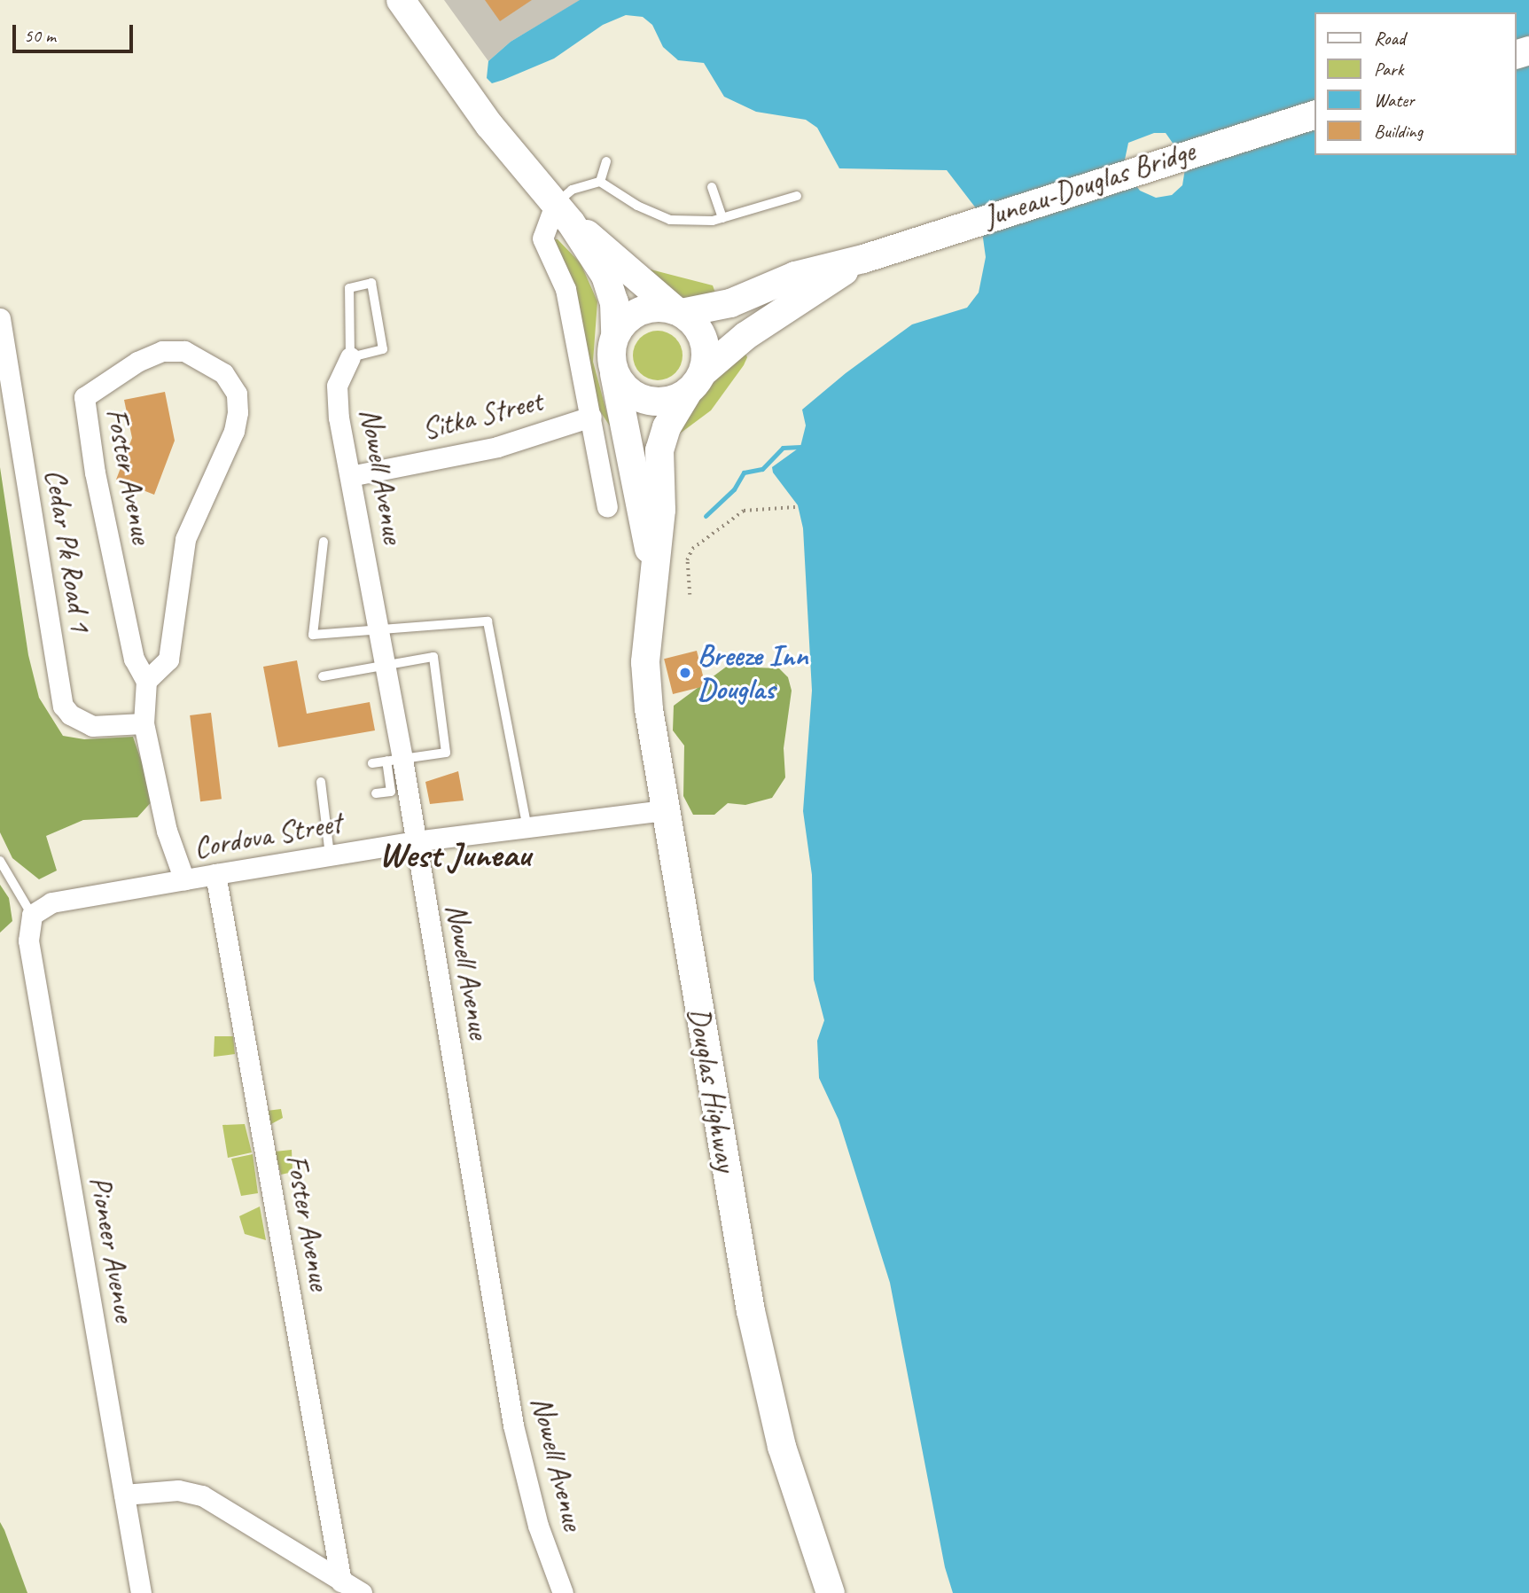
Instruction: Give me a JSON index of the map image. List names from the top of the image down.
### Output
{
  "streets": {
    "main road": ["Juneau-Douglas Bridge", "Douglas Highway"],
    "street": [
      "Sitka Street",
      "Foster Avenue",
      "Nowell Avenue",
      "Cedar Pk Road 1",
      "Cordova Street",
      "Pioneer Avenue"
    ]
  },
  "crossings": [
    ["Sitka Street", "Nowell Avenue"],
    ["Foster Avenue", "Cedar Pk Road 1"],
    ["Foster Avenue", "Cordova Street"],
    ["Nowell Avenue", "Cordova Street"],
    ["Cordova Street", "Douglas Highway"],
    ["Cordova Street", "Pioneer Avenue"]
  ],
  "districts": ["West Juneau"],
  "places": ["Breeze Inn Douglas"],
  "legend": [
    "Road",
    "Park",
    "Water",
    "Building"
  ],
  "scale_bar": "50 m"
}
